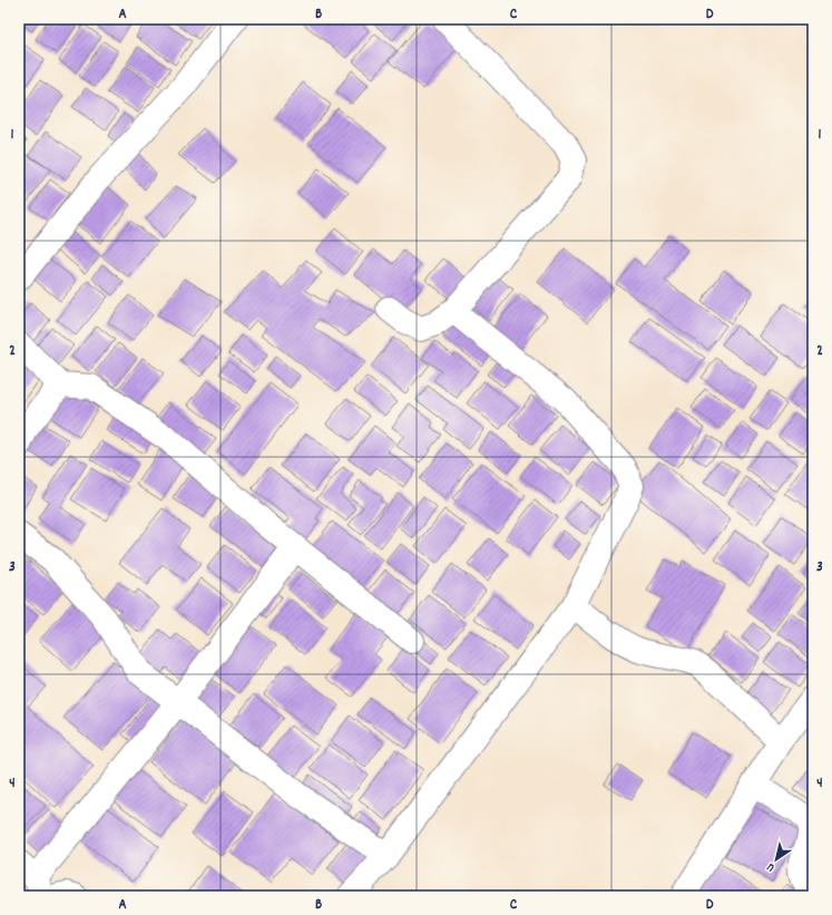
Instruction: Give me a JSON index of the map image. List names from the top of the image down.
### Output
{
  "north": "bottom left",
  "grid": {
    "columns": [
      "A",
      "B",
      "C",
      "D"
    ],
    "rows": [
      "1",
      "2",
      "3",
      "4"
    ]
  }
}
